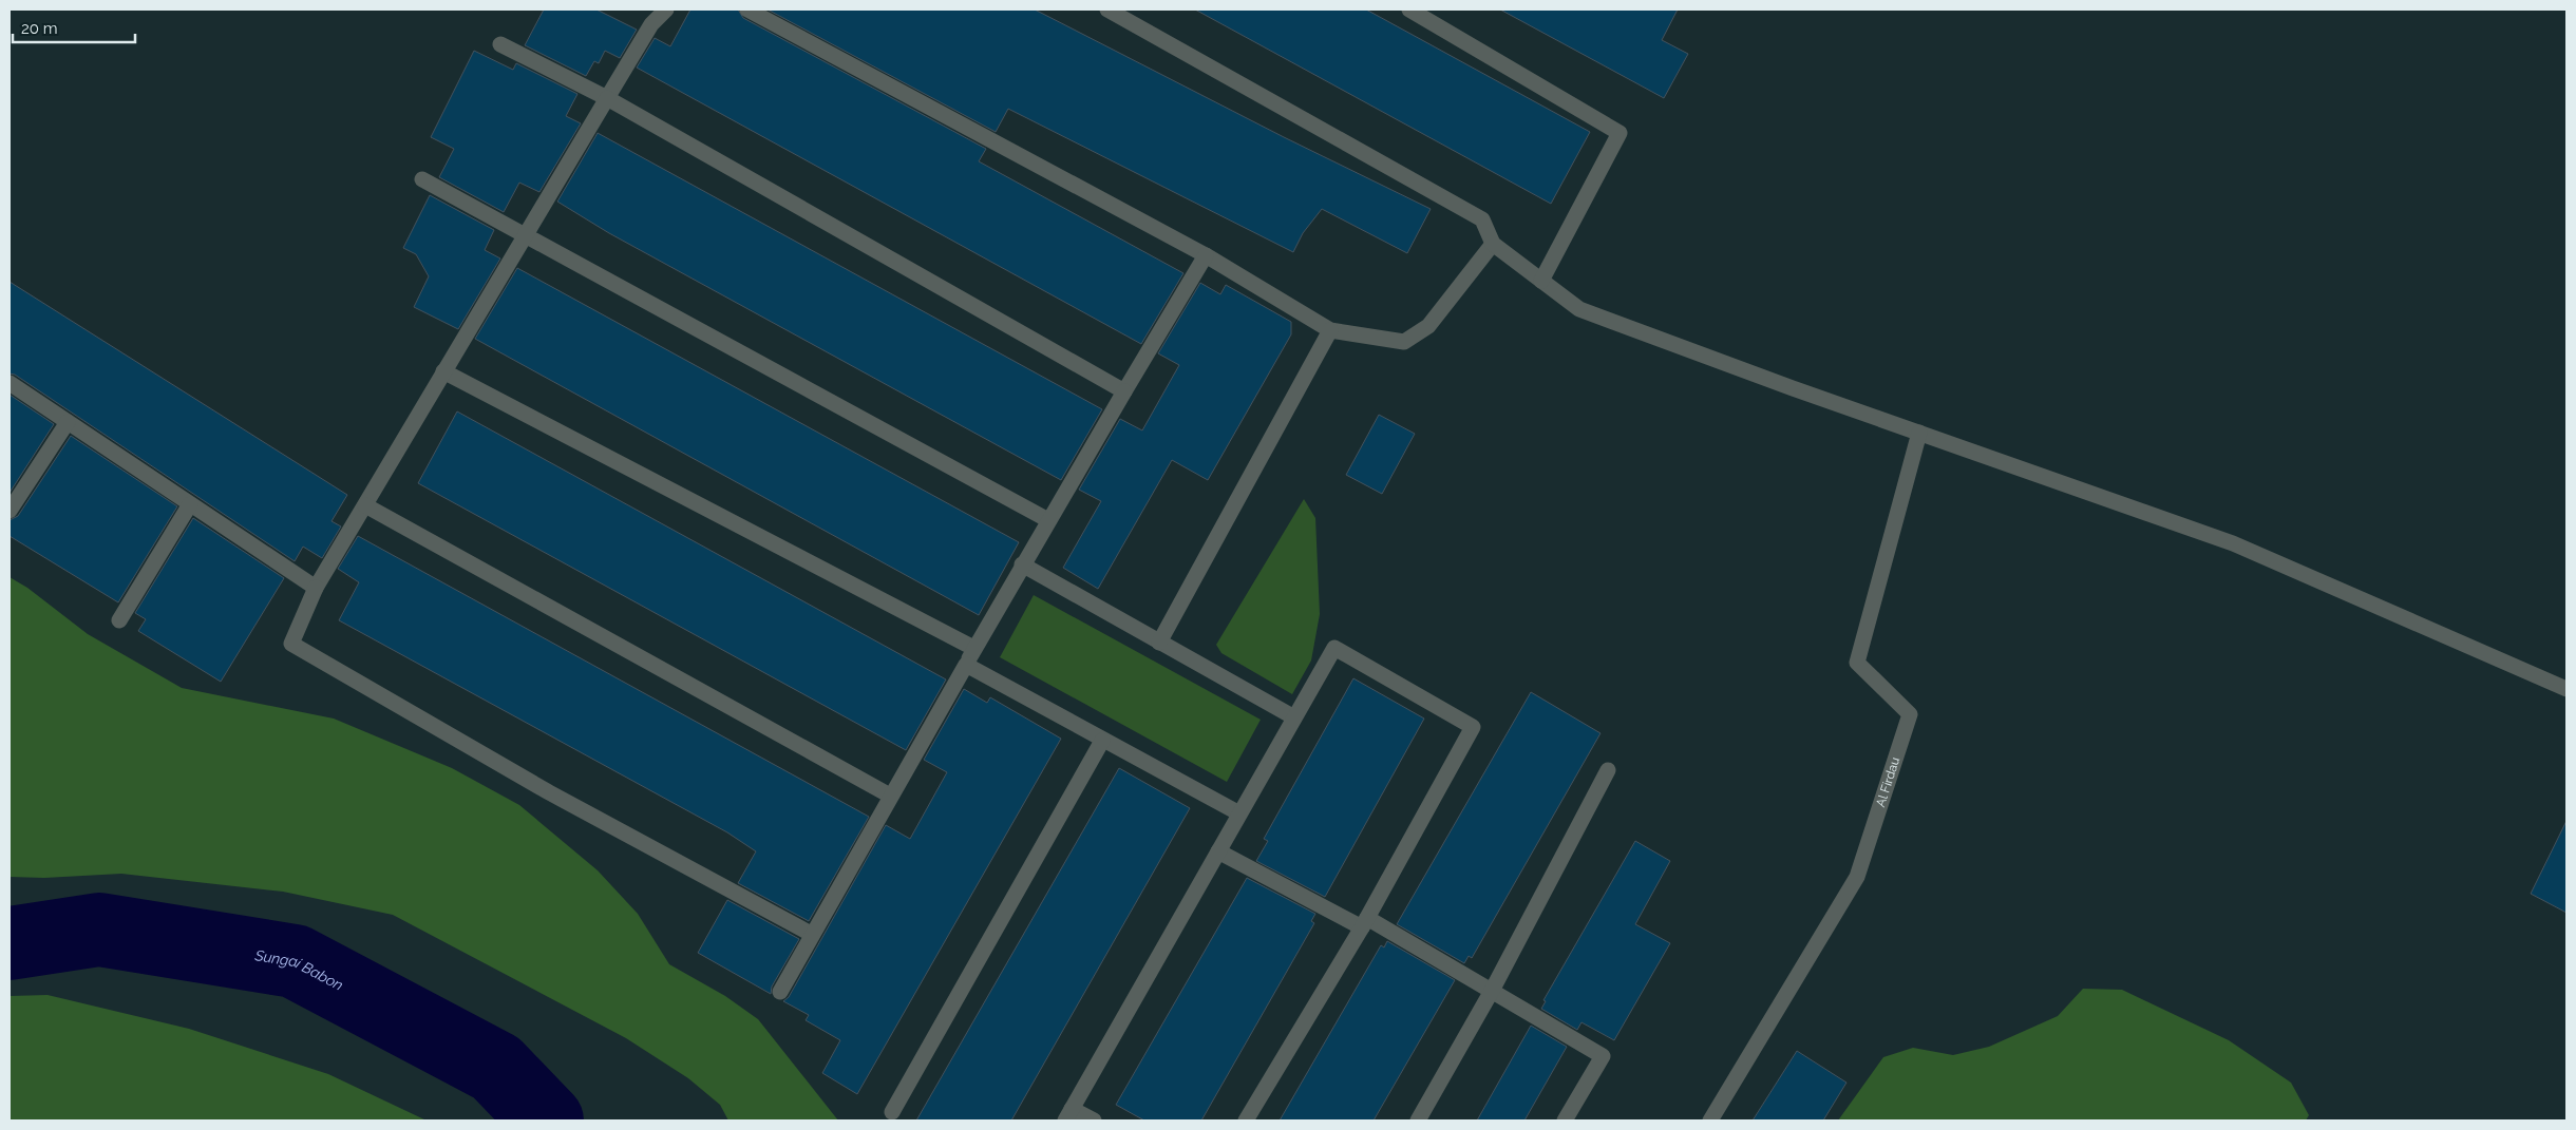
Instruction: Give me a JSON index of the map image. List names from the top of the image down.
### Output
{
  "streets": {
    "street": ["Al Firdau"]
  },
  "water": ["Sungai Babon"],
  "scale_bar": "20 m"
}
